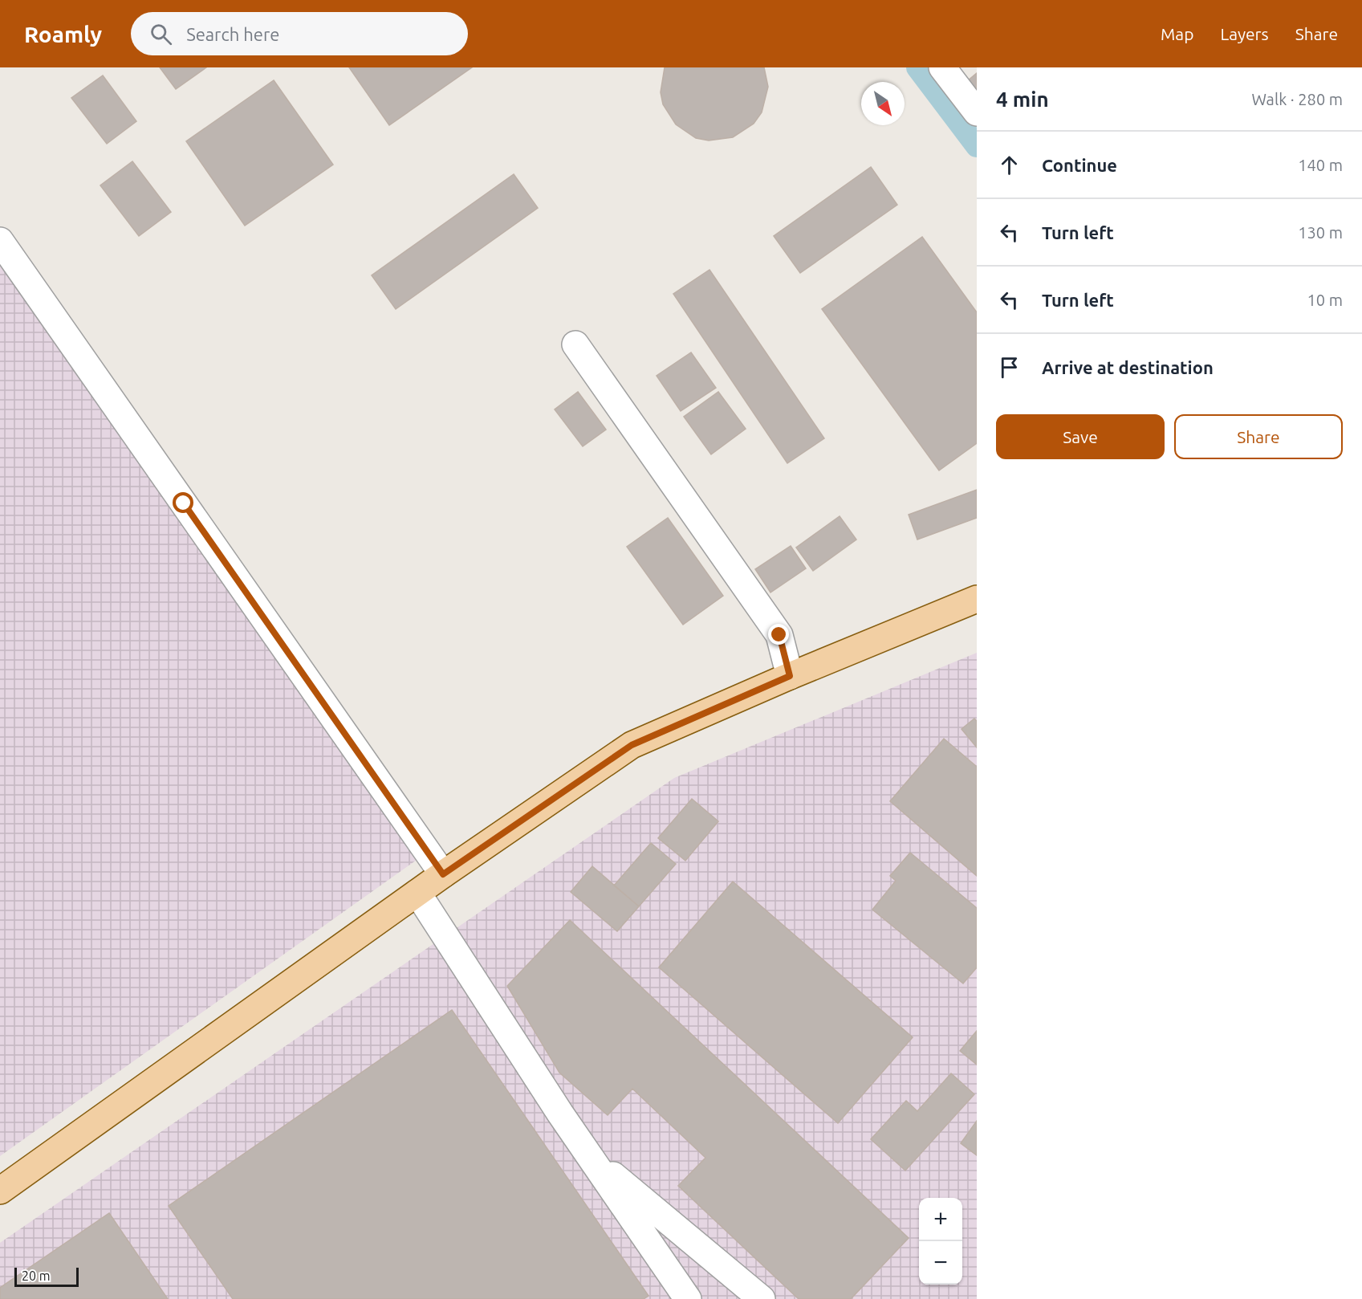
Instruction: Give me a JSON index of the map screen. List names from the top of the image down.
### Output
{
  "scale_bar": "20 m",
  "north": "bottom right",
  "page": {
    "header": "Roamly",
    "search": "Search here",
    "nav": ["Map", "Layers", "Share"],
    "heading": ["4 min", "Walk · 280 m"],
    "list": [
      ["Continue", "140 m"],
      ["Turn left", "130 m"],
      ["Turn left", "10 m"],
      "Arrive at destination"
    ],
    "buttons": ["Save", "Share"],
    "map_buttons": ["+", "−"],
    "scale": "20 m"
  }
}
